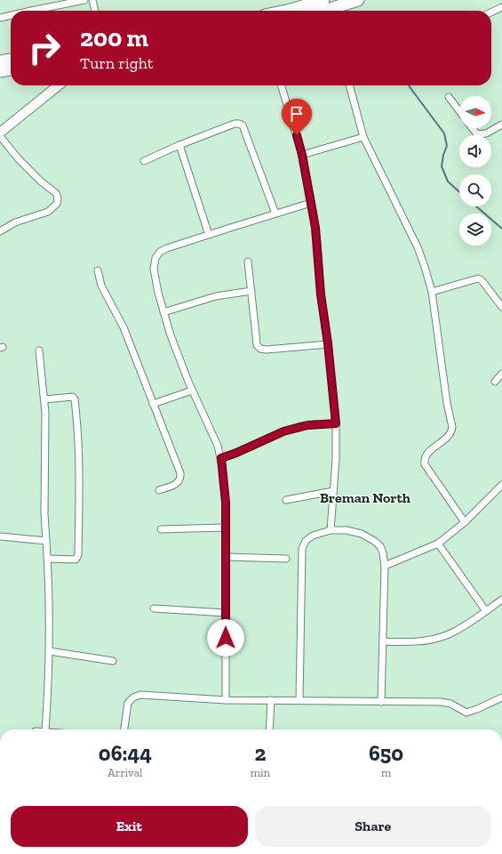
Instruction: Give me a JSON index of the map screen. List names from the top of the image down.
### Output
{
  "districts": ["Breman North"],
  "north": "right",
  "page": {
    "turn": ["200 m", "Turn right"],
    "eta": [
      "06:44",
      "Arrival",
      "2",
      "min",
      "650",
      "m"
    ],
    "buttons": ["Exit", "Share"]
  }
}
